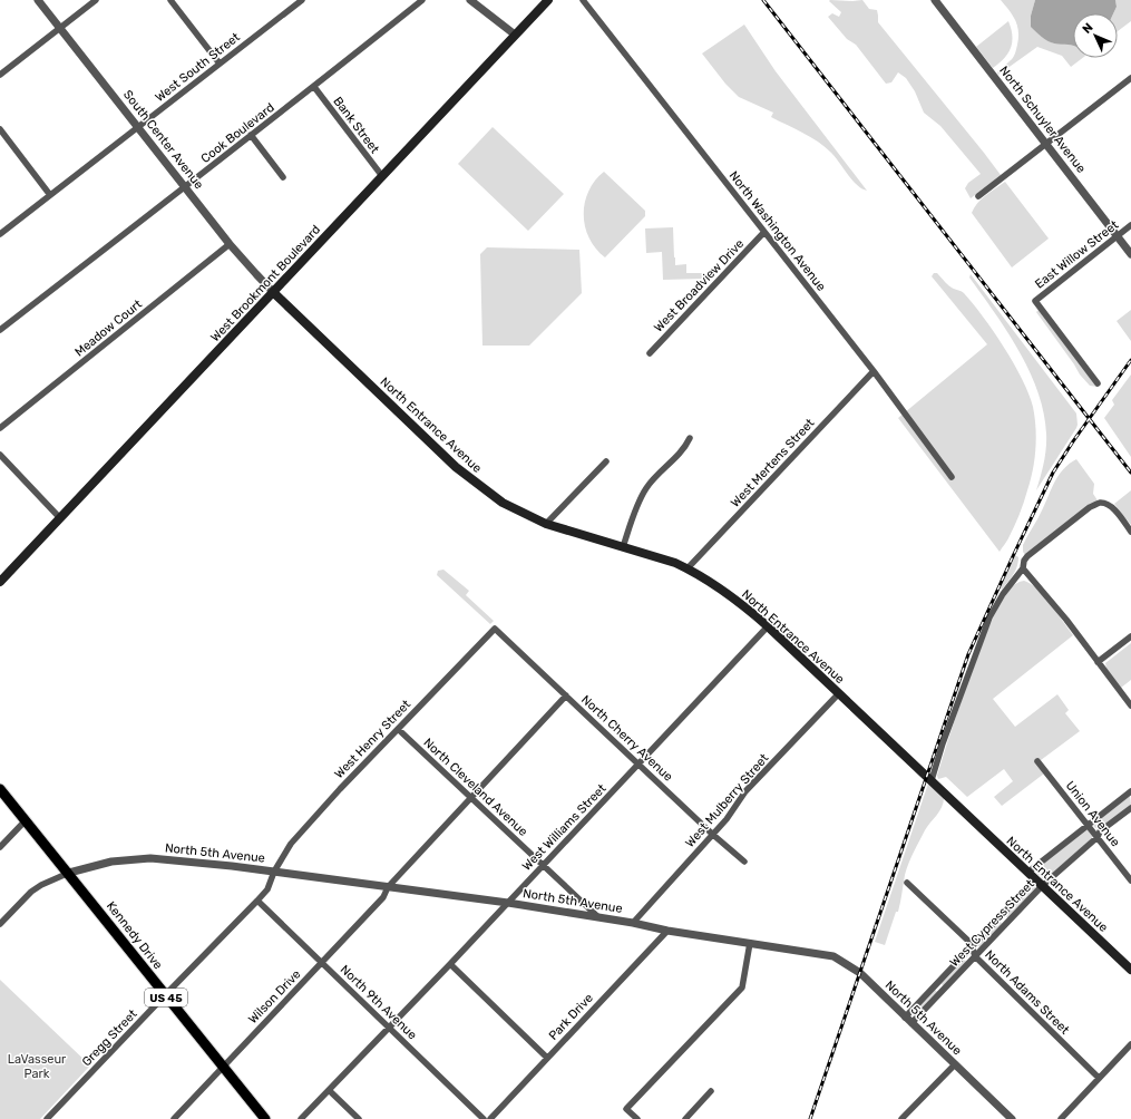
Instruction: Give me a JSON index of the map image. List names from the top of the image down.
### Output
{
  "streets": {
    "main road": [
      "West Brookmont Boulevard",
      "North Entrance Avenue",
      "Kennedy Drive",
      "US 45"
    ],
    "street": [
      "West South Street",
      "North Schuyler Avenue",
      "Bank Street",
      "Cook Boulevard",
      "South Center Avenue",
      "North Washington Avenue",
      "East Willow Street",
      "West Broadview Drive",
      "Meadow Court",
      "West Mertens Street",
      "North Cherry Avenue",
      "West Henry Street",
      "North Cleveland Avenue",
      "West Mulberry Street",
      "Union Avenue",
      "West Williams Street",
      "North 5th Avenue",
      "West Cypress Street",
      "North Adams Street",
      "Wilson Drive",
      "North 9th Avenue",
      "Park Drive",
      "Gregg Street"
    ]
  },
  "crossings": [
    ["West South Street", "South Center Avenue"],
    ["North Schuyler Avenue", "East Willow Street"],
    ["Bank Street", "Cook Boulevard"],
    ["Bank Street", "West Brookmont Boulevard"],
    ["Cook Boulevard", "South Center Avenue"],
    ["South Center Avenue", "West Brookmont Boulevard"],
    ["South Center Avenue", "Meadow Court"],
    ["South Center Avenue", "North Entrance Avenue"],
    ["North Washington Avenue", "West Broadview Drive"],
    ["North Washington Avenue", "West Mertens Street"],
    ["West Brookmont Boulevard", "North Entrance Avenue"],
    ["North Entrance Avenue", "West Mertens Street"],
    ["North Entrance Avenue", "West Mulberry Street"],
    ["North Entrance Avenue", "West Williams Street"],
    ["North Entrance Avenue", "West Cypress Street"],
    ["North Cherry Avenue", "West Henry Street"],
    ["North Cherry Avenue", "West Mulberry Street"],
    ["North Cherry Avenue", "West Williams Street"],
    ["West Henry Street", "North Cleveland Avenue"],
    ["West Henry Street", "North 5th Avenue"],
    ["West Henry Street", "Gregg Street"],
    ["North Cleveland Avenue", "West Williams Street"],
    ["North Cleveland Avenue", "North 5th Avenue"],
    ["West Mulberry Street", "North 5th Avenue"],
    ["Union Avenue", "West Cypress Street"],
    ["West Williams Street", "North 5th Avenue"],
    ["West Williams Street", "North 9th Avenue"],
    ["North 5th Avenue", "West Cypress Street"],
    ["North 5th Avenue", "Kennedy Drive"],
    ["North 5th Avenue", "Wilson Drive"],
    ["North 5th Avenue", "Park Drive"],
    ["North 5th Avenue", "Gregg Street"],
    ["West Cypress Street", "North Adams Street"],
    ["Kennedy Drive", "Wilson Drive"],
    ["Kennedy Drive", "Gregg Street"],
    ["Wilson Drive", "North 9th Avenue"],
    ["North 9th Avenue", "Gregg Street"]
  ],
  "parks": ["LaVasseur Park"],
  "north": "top left"
}
